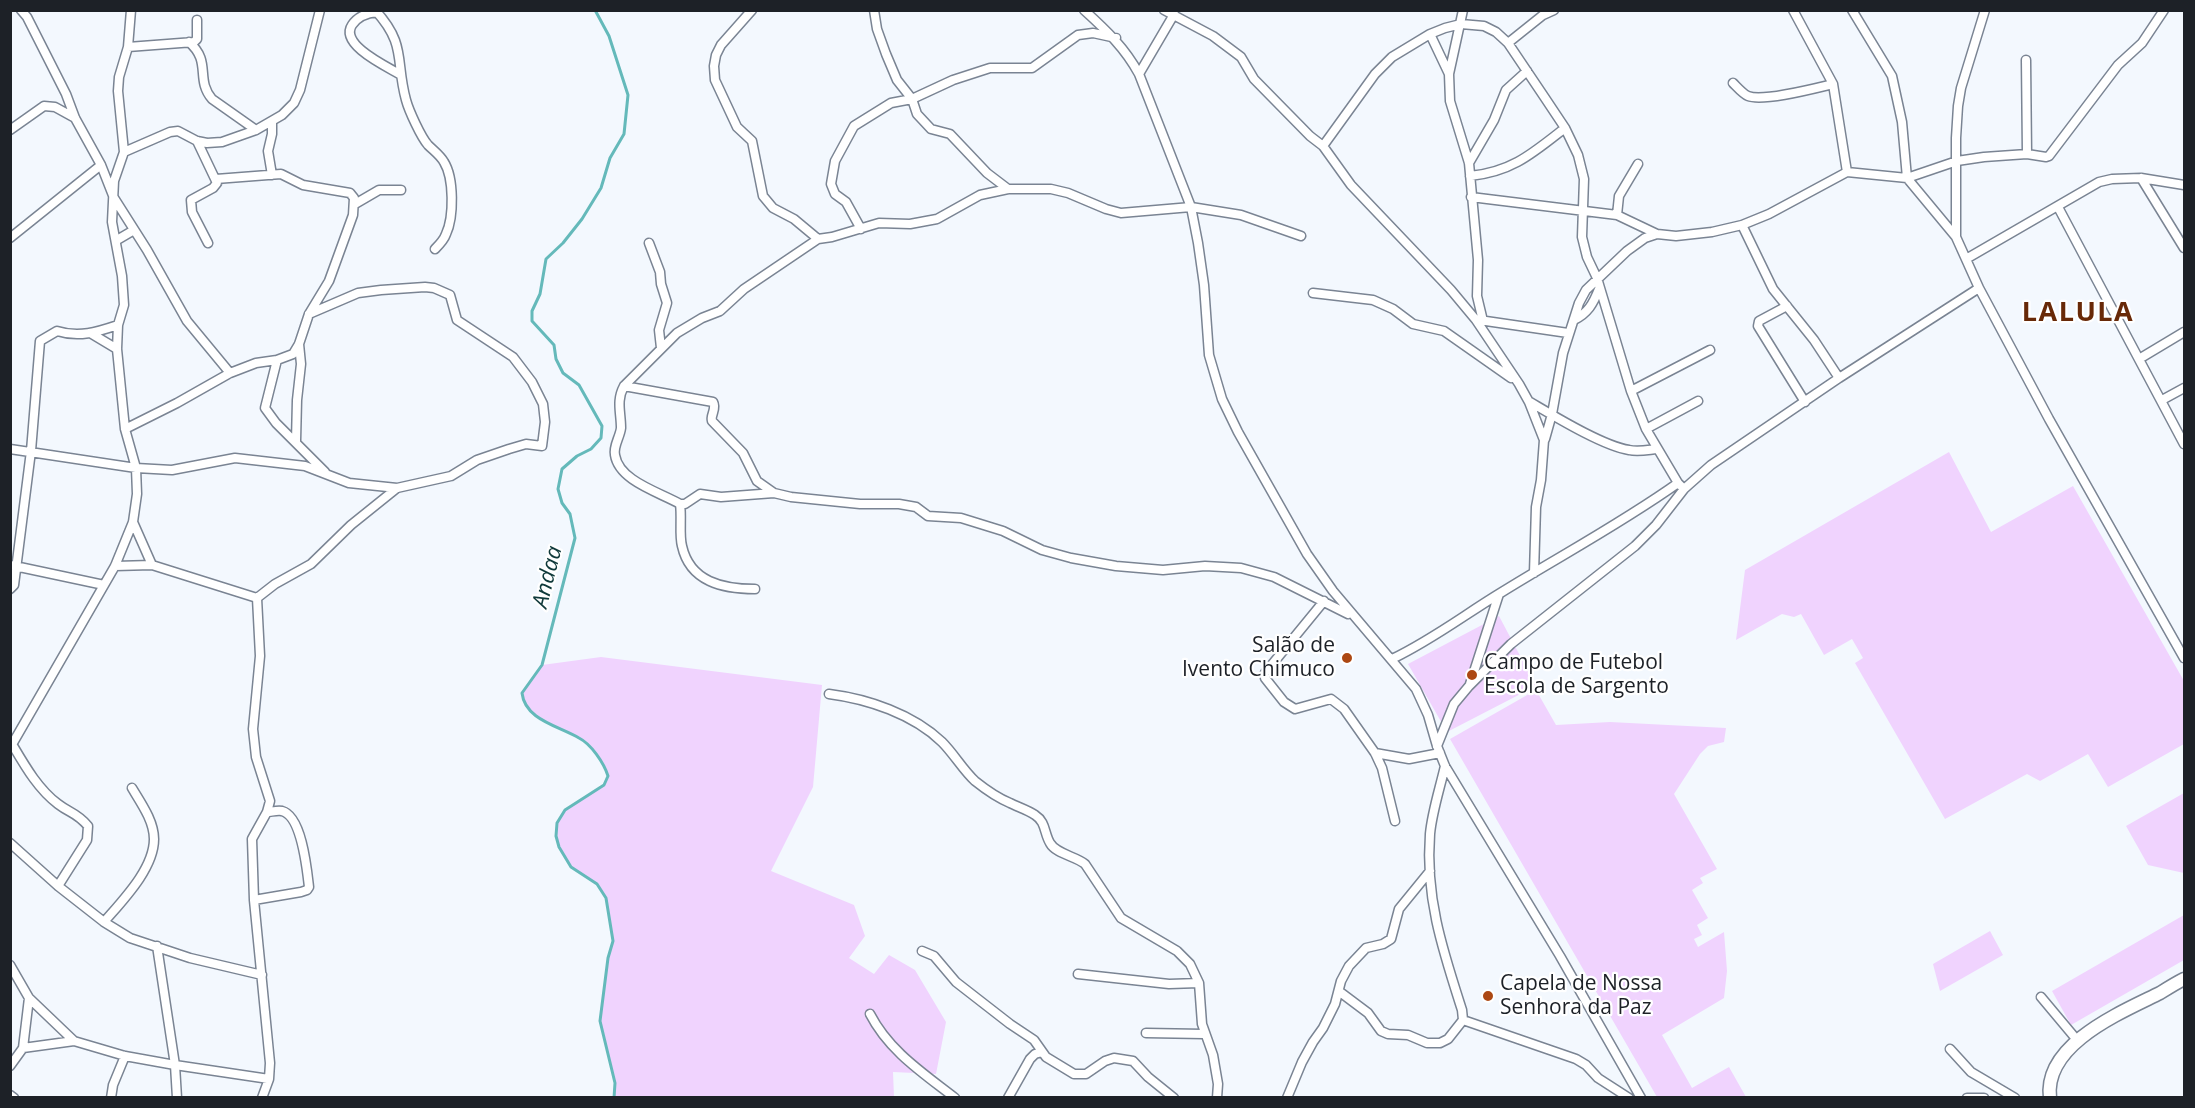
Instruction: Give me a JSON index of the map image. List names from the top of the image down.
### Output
{
  "districts": ["LALULA"],
  "water": ["Andaa"],
  "places": ["Salão de Ivento Chimuco", "Campo de Futebol Escola de Sargento", "Capela de Nossa Senhora da Paz"]
}
